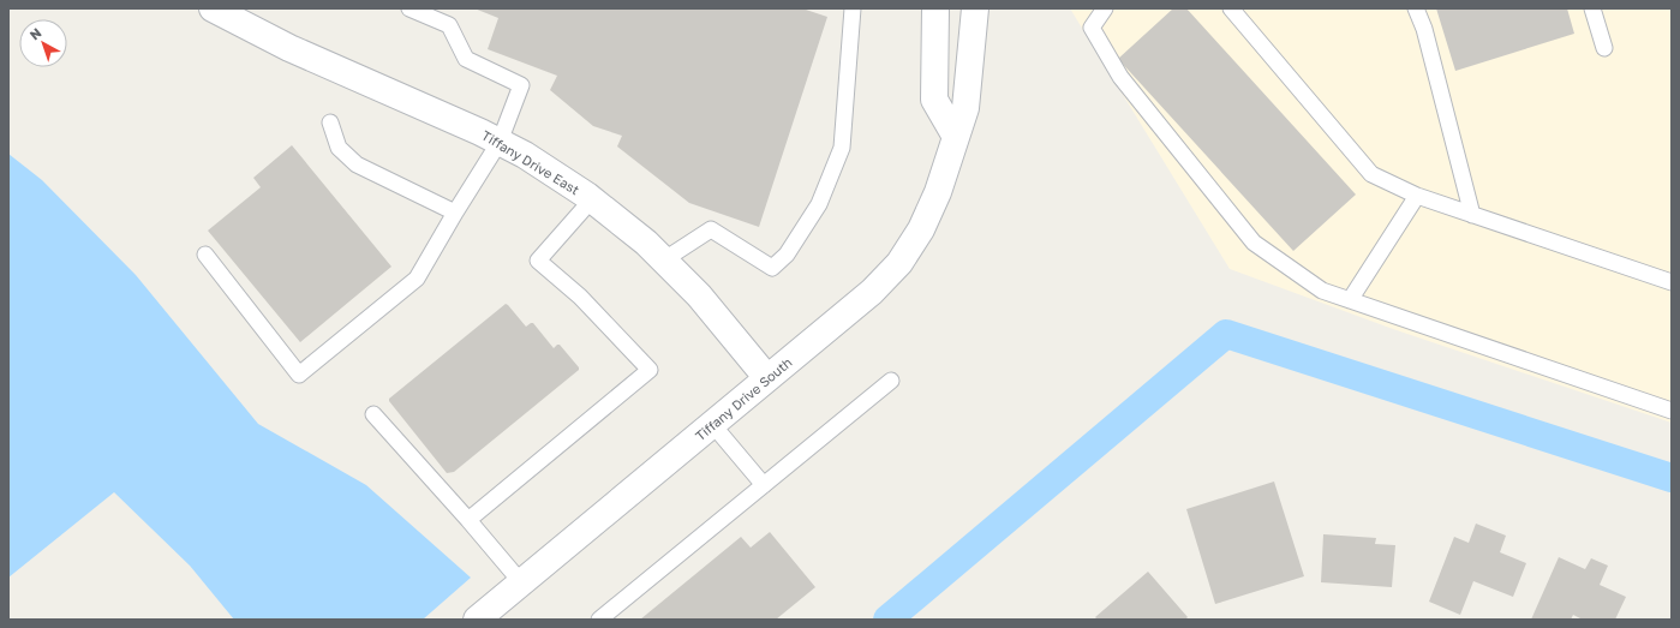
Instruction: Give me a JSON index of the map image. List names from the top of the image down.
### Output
{
  "streets": {
    "street": ["Tiffany Drive East", "Tiffany Drive South"]
  },
  "crossings": [
    ["Tiffany Drive East", "Tiffany Drive South"]
  ],
  "north": "top left"
}
